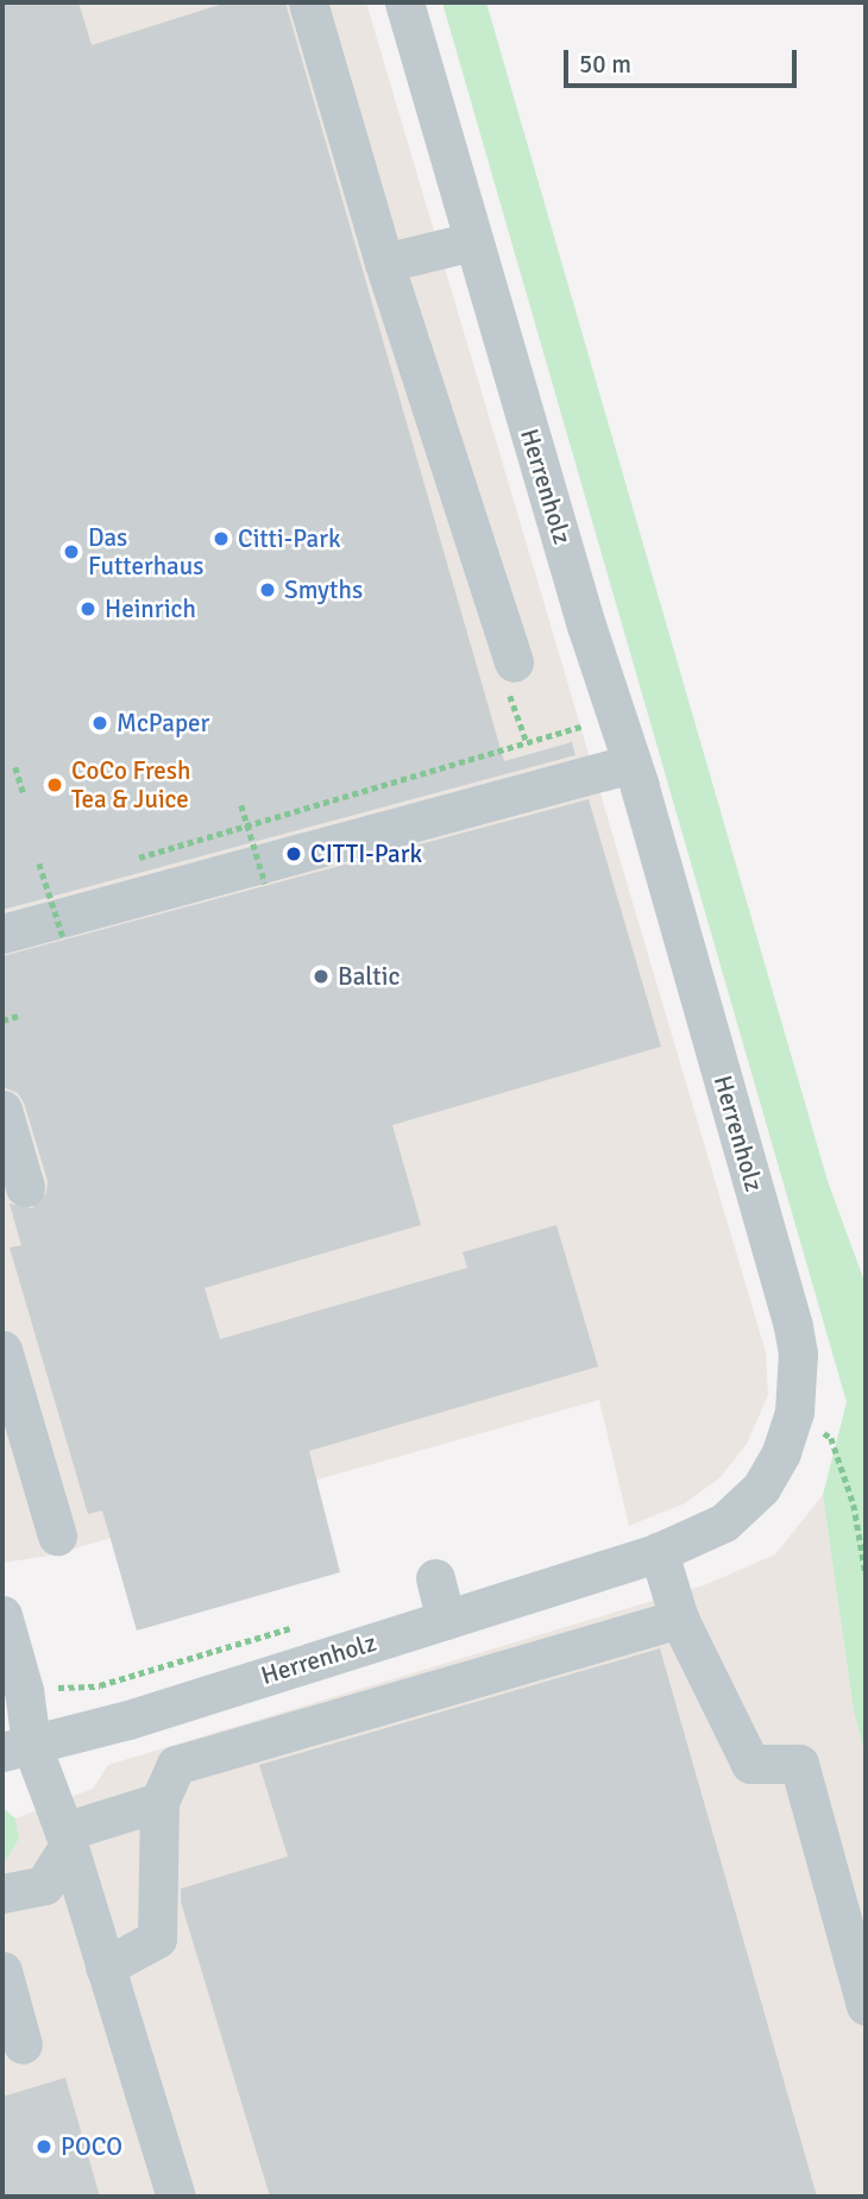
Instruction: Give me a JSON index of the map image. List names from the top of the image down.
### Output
{
  "streets": {
    "street": ["Herrenholz"]
  },
  "places": [
    "Citti-Park",
    "Das Futterhaus",
    "Smyths",
    "Heinrich",
    "McPaper",
    "CoCo Fresh Tea & Juice",
    "CITTI-Park",
    "Baltic",
    "POCO"
  ],
  "scale_bar": "50 m"
}
